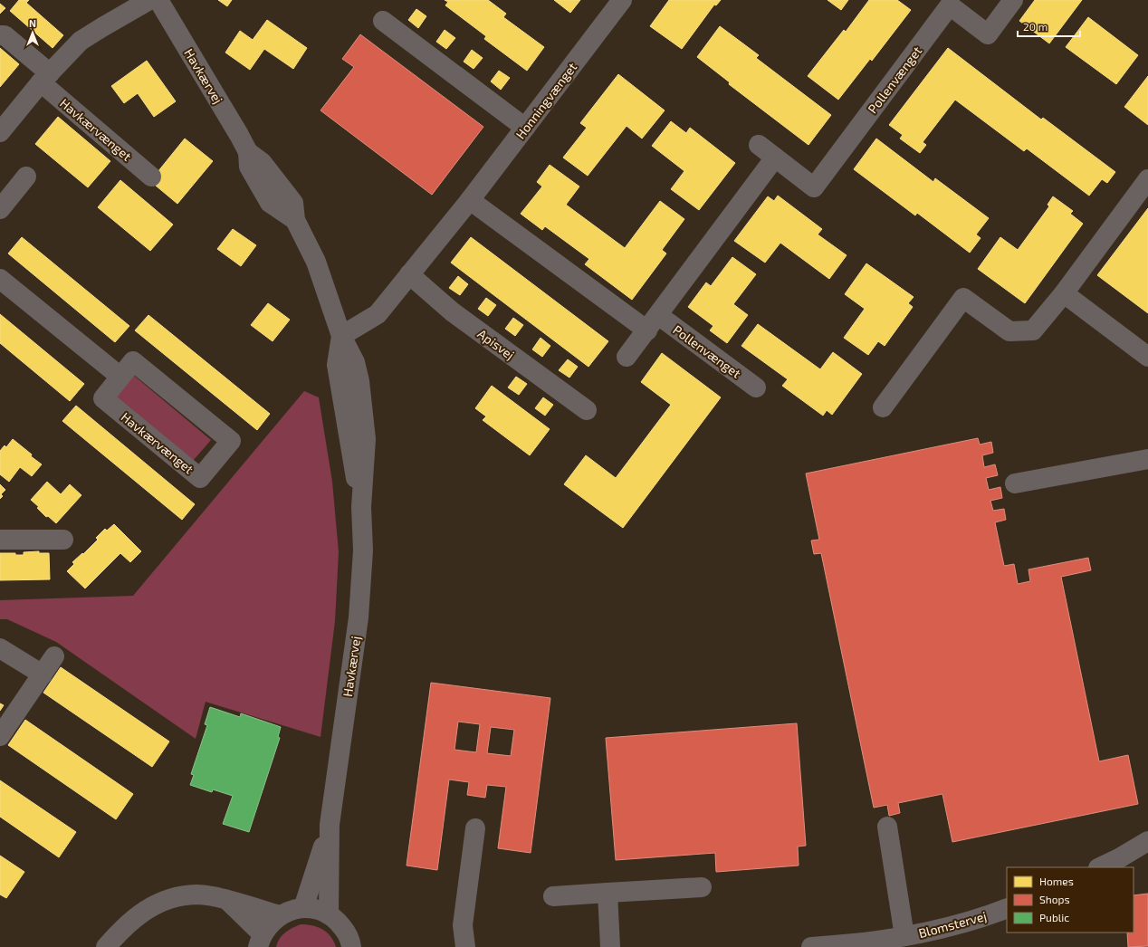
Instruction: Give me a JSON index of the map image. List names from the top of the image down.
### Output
{
  "streets": {
    "street": [
      "Havkærvej",
      "Pollenvænget",
      "Honningvænget",
      "Havkærvænget",
      "Apisvej",
      "Blomstervej"
    ]
  },
  "crossings": [
    ["Havkærvej", "Honningvænget"],
    ["Honningvænget", "Apisvej"]
  ],
  "legend": ["Homes", "Shops", "Public"],
  "scale_bar": "20 m",
  "north": "top"
}
